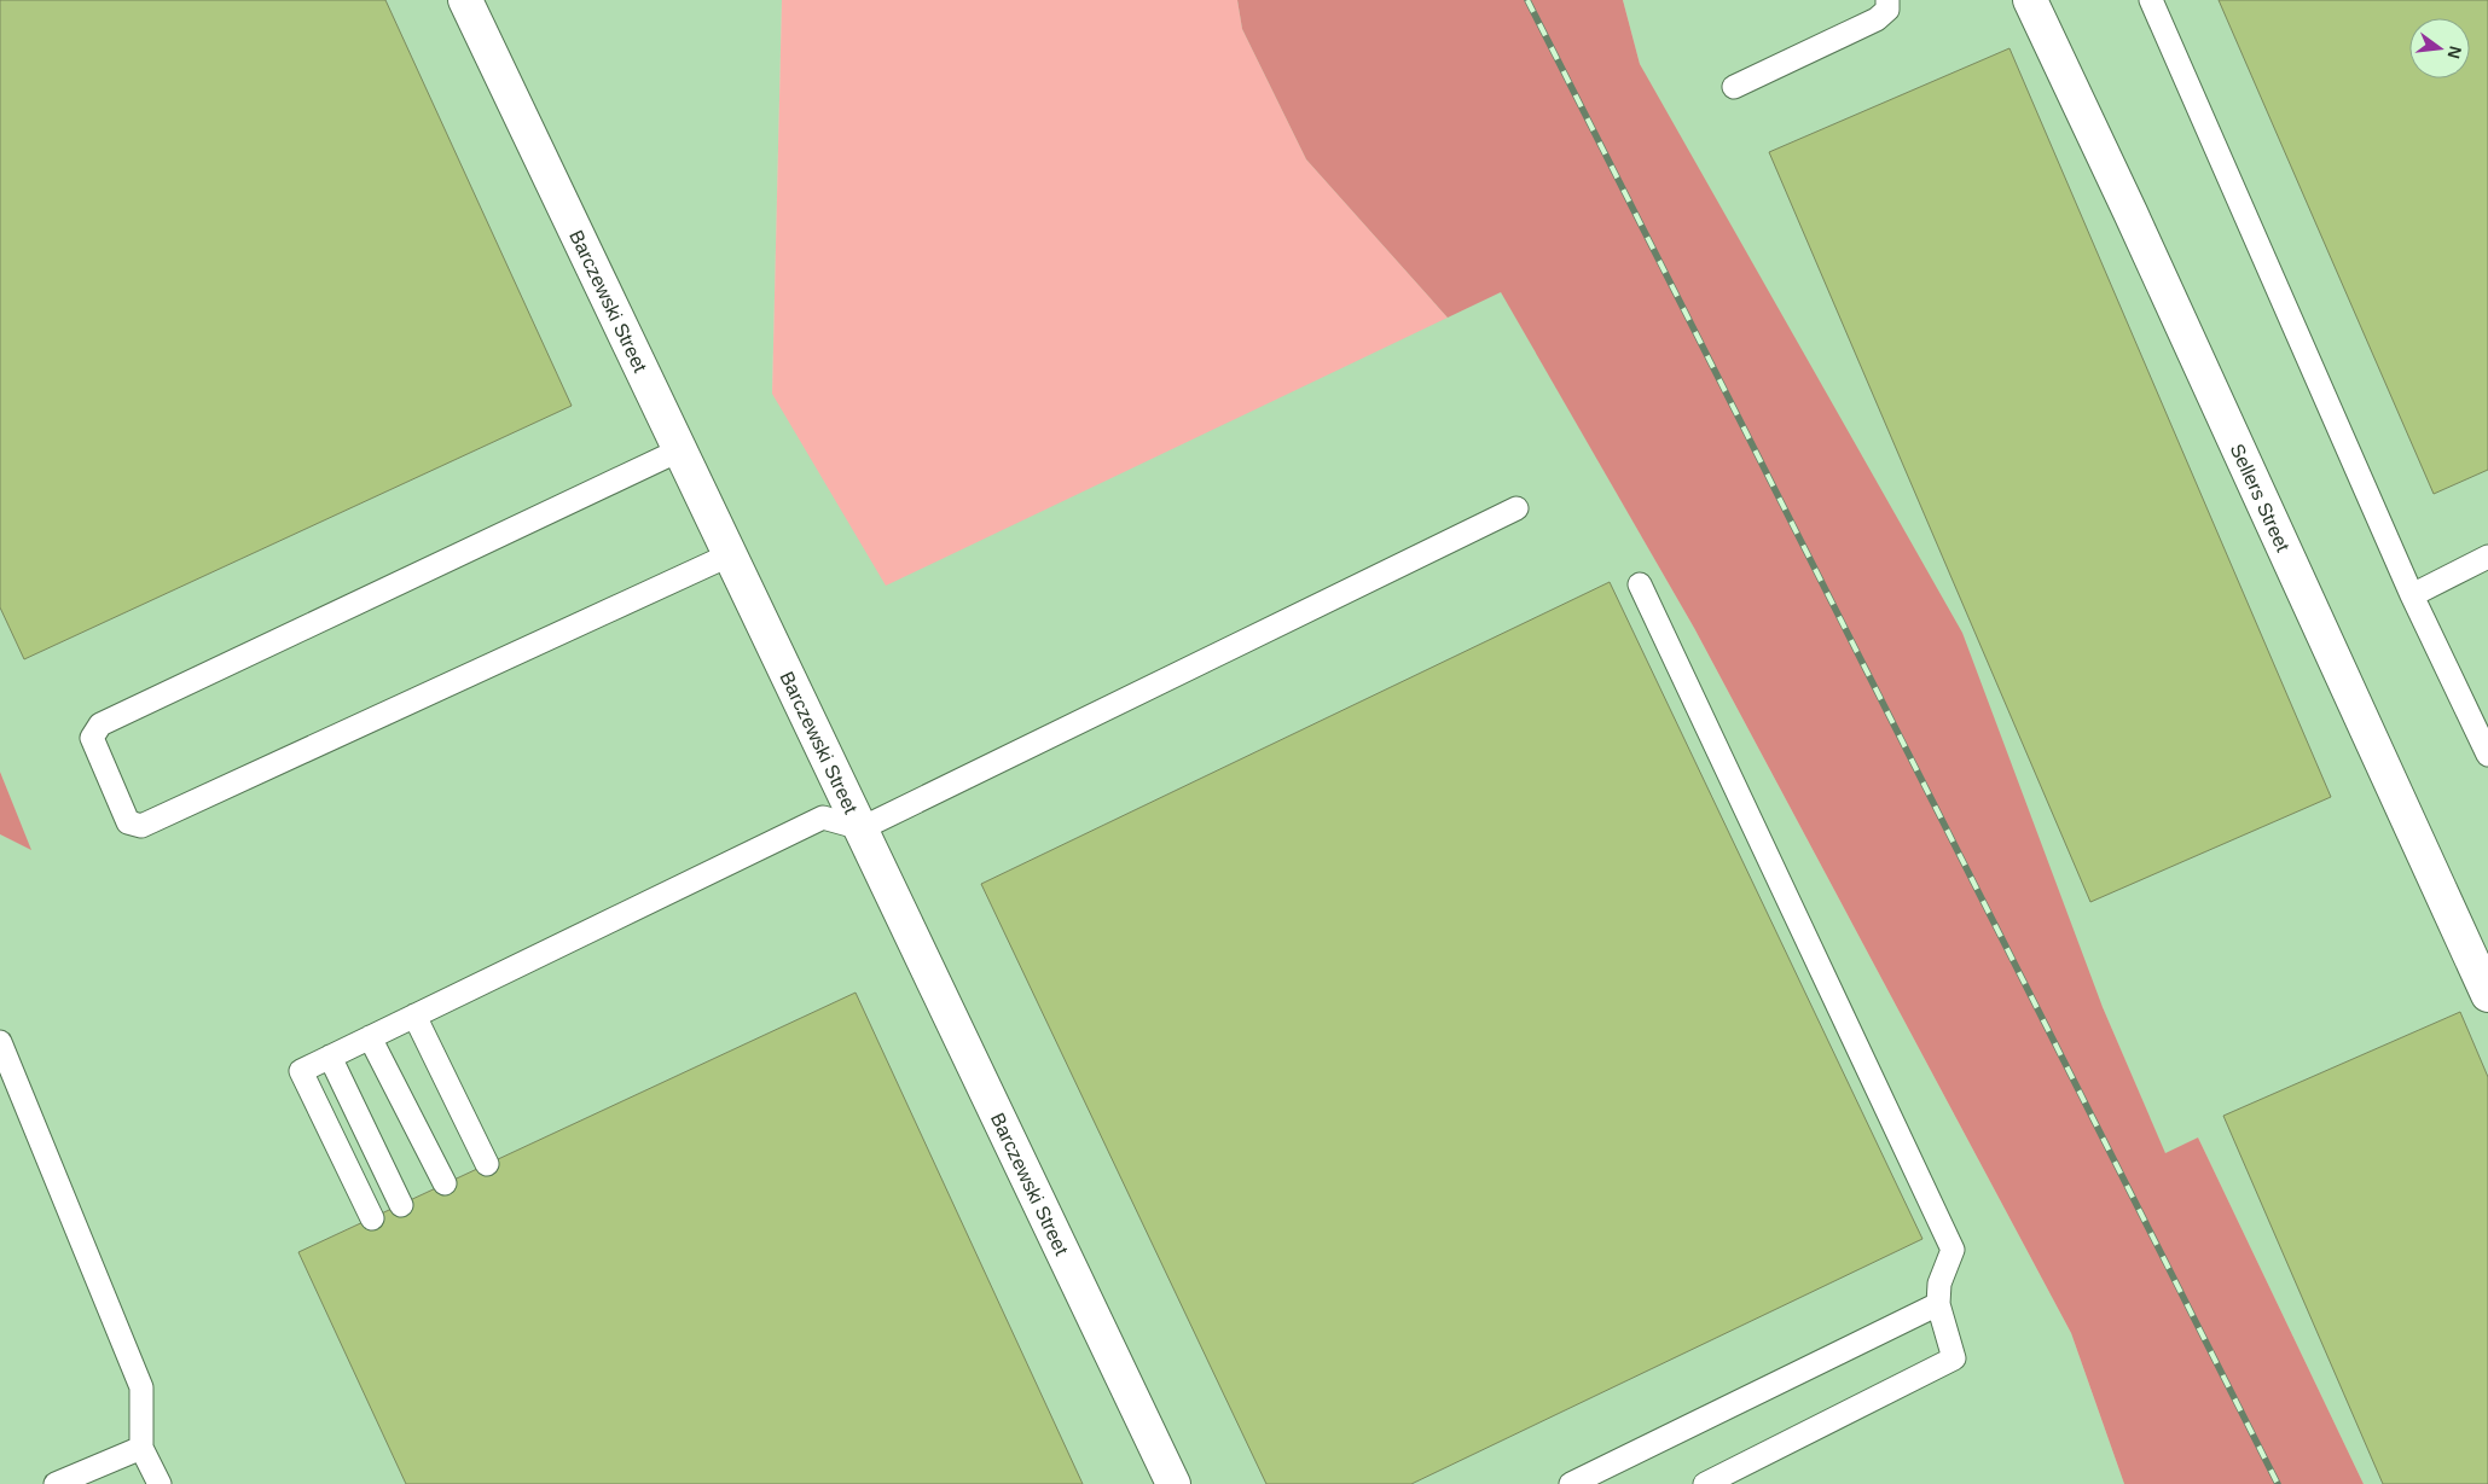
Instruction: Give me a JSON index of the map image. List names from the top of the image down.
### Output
{
  "streets": {
    "street": ["Barczewski Street", "Sellers Street"]
  },
  "north": "right"
}
